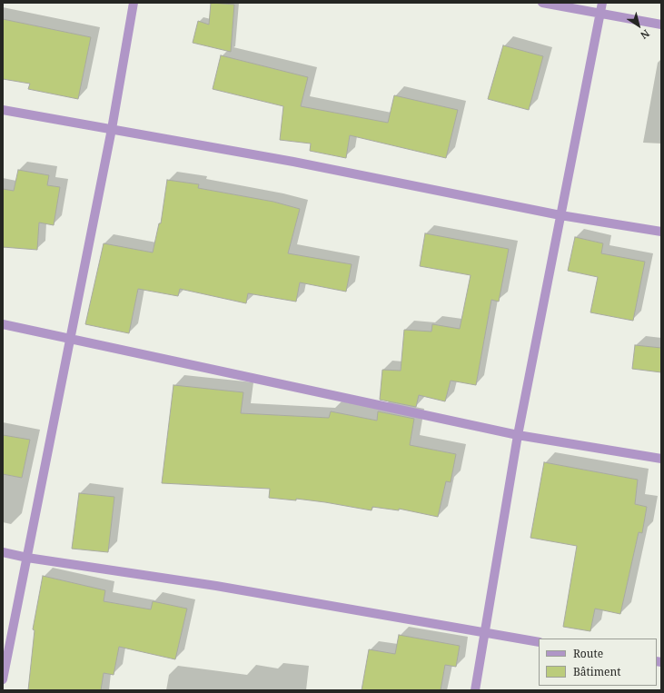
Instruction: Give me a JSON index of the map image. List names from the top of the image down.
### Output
{
  "legend": ["Route", "Bâtiment"],
  "north": "bottom right"
}
